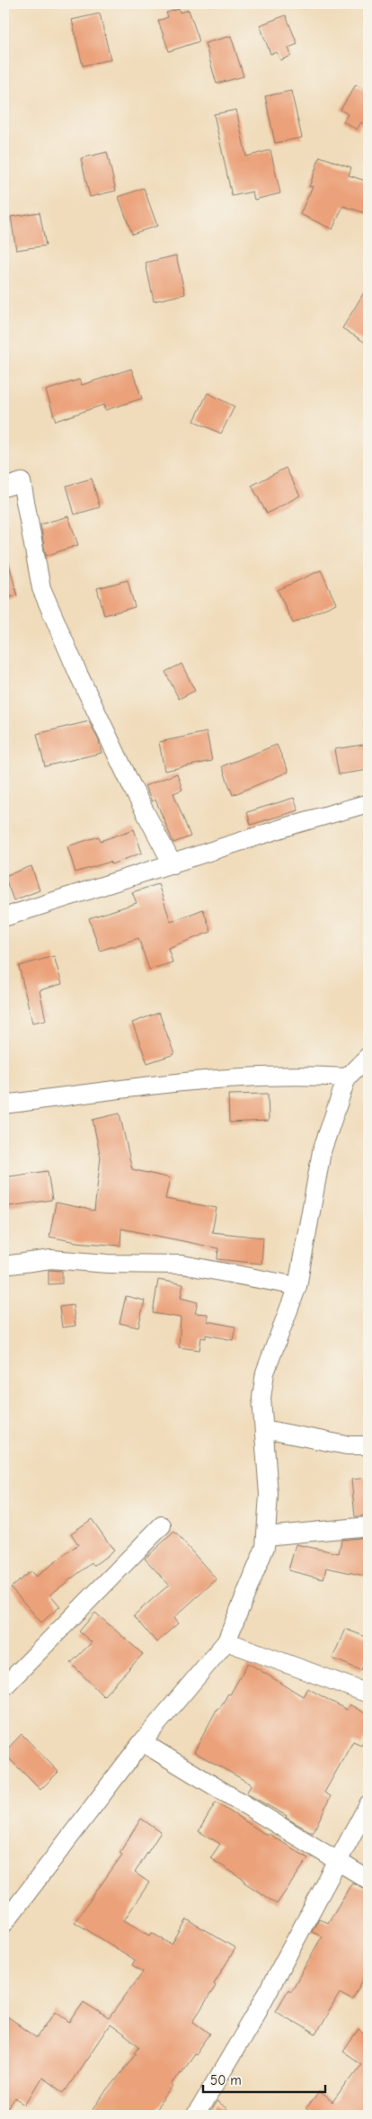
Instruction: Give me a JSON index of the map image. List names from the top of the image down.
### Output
{
  "scale_bar": "50 m"
}
